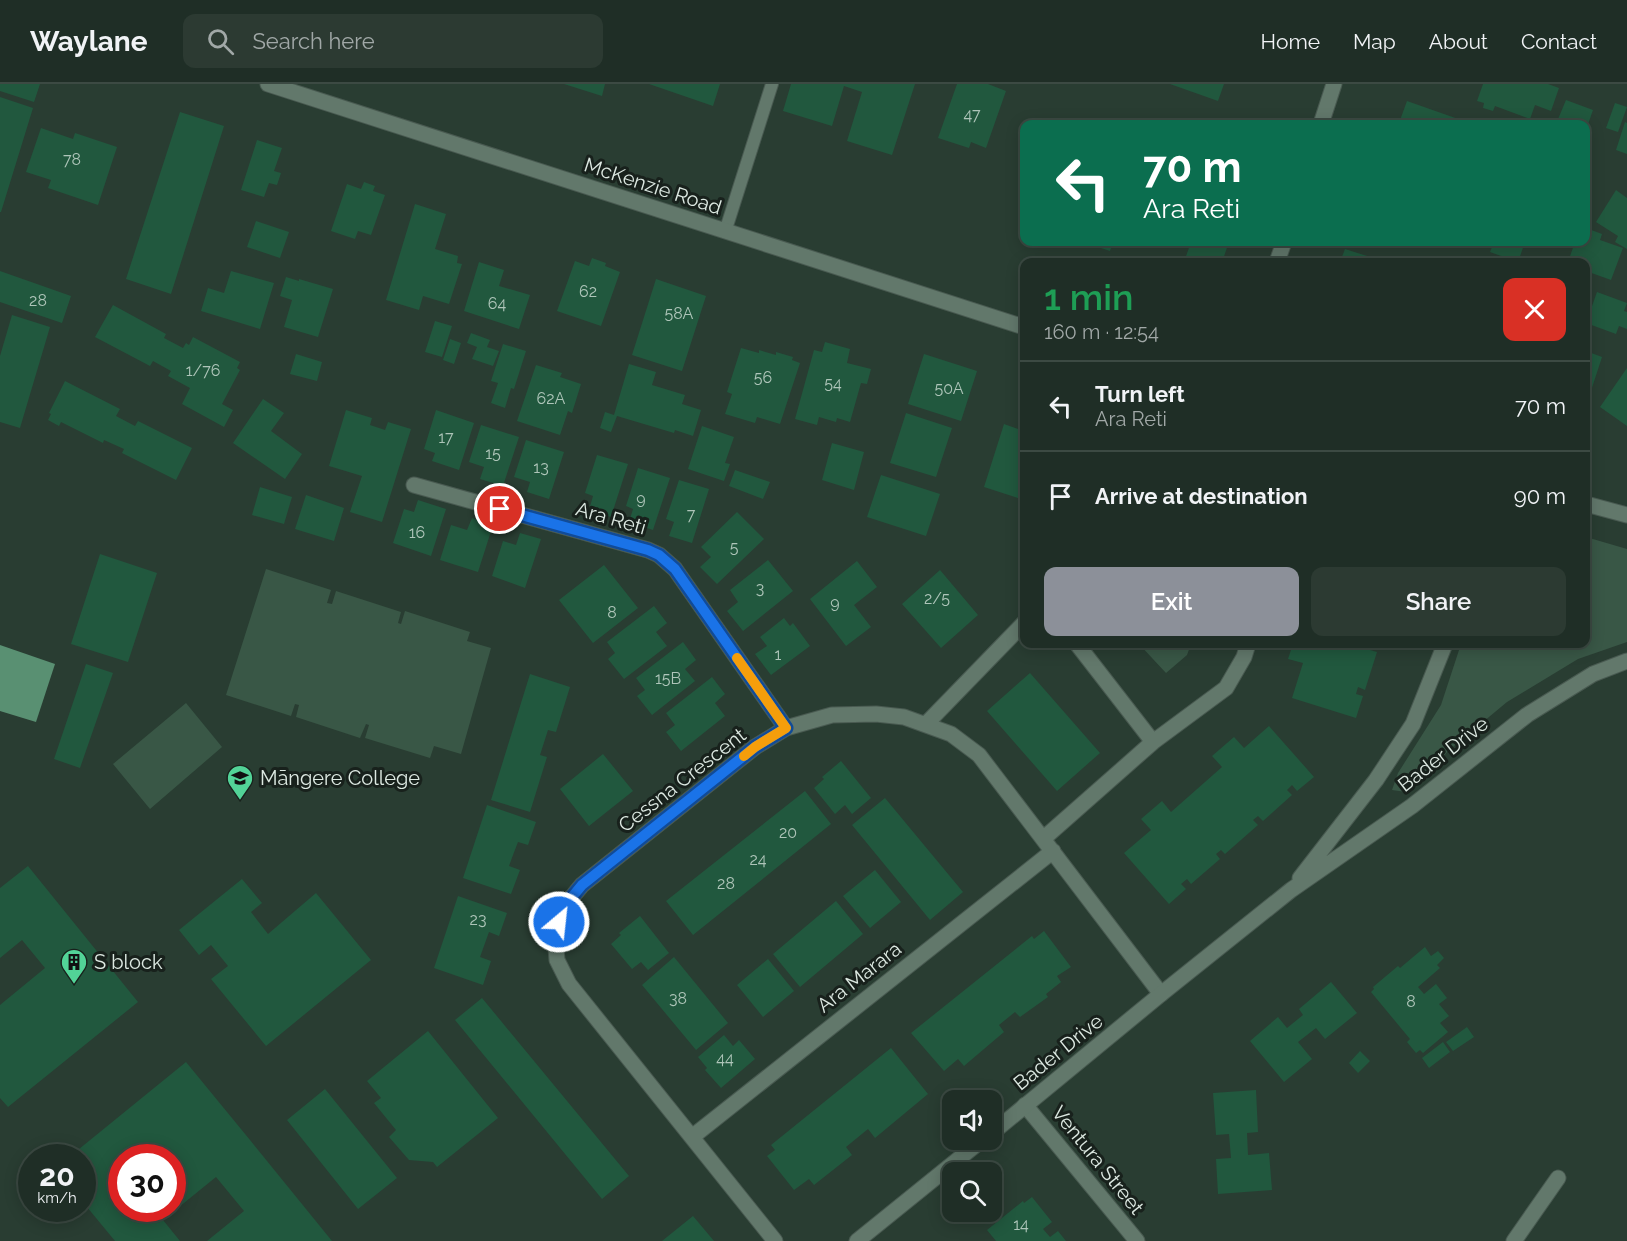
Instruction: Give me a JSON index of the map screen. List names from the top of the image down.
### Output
{
  "streets": {
    "street": [
      "McKenzie Road",
      "Ara Reti",
      "Bader Drive",
      "Cessna Crescent",
      "Ara Marara",
      "Ventura Street"
    ]
  },
  "crossings": [
    ["Ara Reti", "Cessna Crescent"],
    ["Bader Drive", "Cessna Crescent"],
    ["Bader Drive", "Ventura Street"],
    ["Cessna Crescent", "Ara Marara"]
  ],
  "places": {
    "school or university": ["Māngere College"],
    "building": ["S block"]
  },
  "house_numbers": [
    "47",
    "78",
    "62",
    "28",
    "64",
    "58A",
    "1/76",
    "56",
    "54",
    "50A",
    "62A",
    "17",
    "15",
    "13",
    "9",
    "7",
    "16",
    "5",
    "3",
    "2/5",
    "9",
    "8",
    "1",
    "15B",
    "20",
    "24",
    "28",
    "23",
    "38",
    "8",
    "44",
    "14"
  ],
  "page": {
    "header": "Waylane",
    "search": "Search here",
    "nav": [
      "Home",
      "Map",
      "About",
      "Contact"
    ],
    "turn": ["70 m", "Ara Reti"],
    "heading": ["1 min", "160 m · 12:54"],
    "list": [
      {
        "name": "Turn left",
        "note": "Ara Reti",
        "value": "70 m"
      },
      {
        "name": "Arrive at destination",
        "value": "90 m"
      }
    ],
    "buttons": ["Exit", "Share"],
    "speed": "20 km/h",
    "limit": "30"
  }
}
